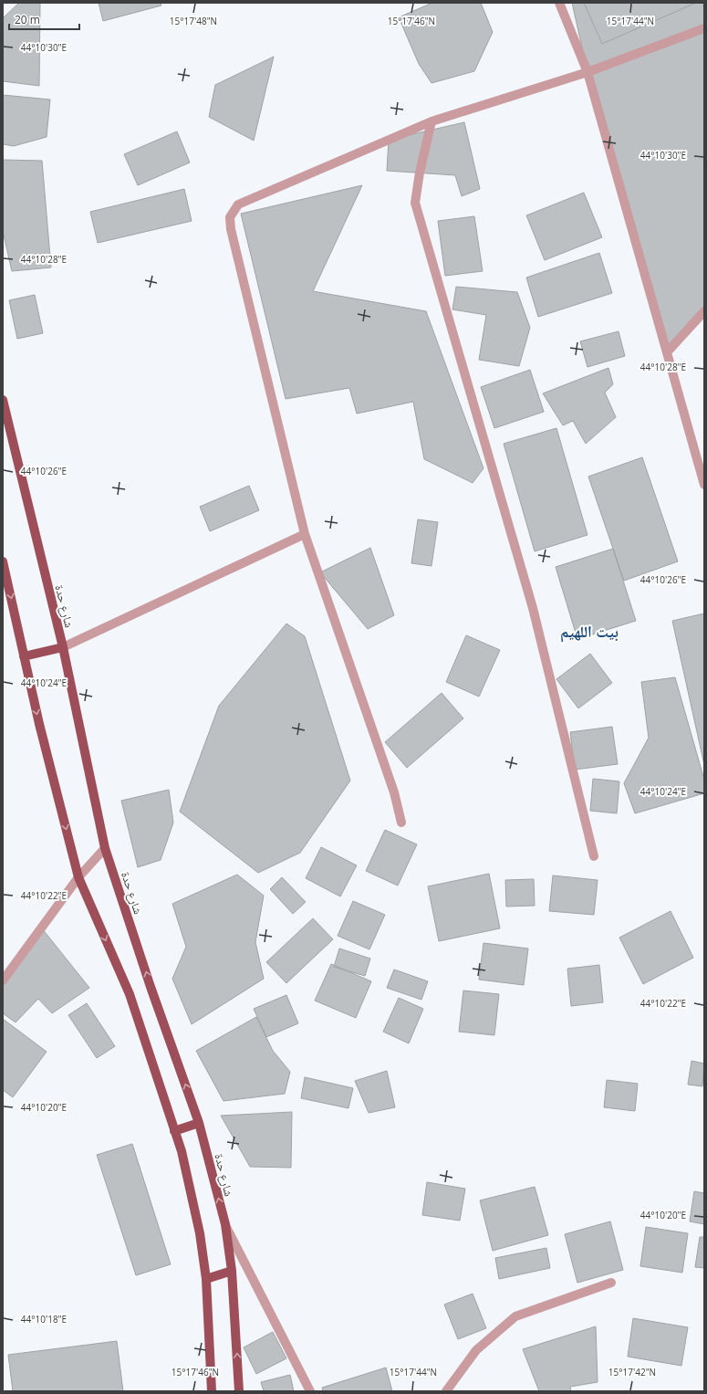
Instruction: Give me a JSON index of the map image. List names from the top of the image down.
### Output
{
  "streets": {
    "main road": ["شارع حدة"]
  },
  "districts": ["بيت اللهيم"],
  "scale_bar": "20 m",
  "coordinates": [
    "15°17'46\"N",
    "15°17'44\"N",
    "15°17'48\"N",
    "44°10'30\"E",
    "44°10'28\"E",
    "44°10'26\"E",
    "44°10'24\"E",
    "44°10'22\"E",
    "44°10'20\"E",
    "44°10'18\"E",
    "15°17'42\"N"
  ]
}
